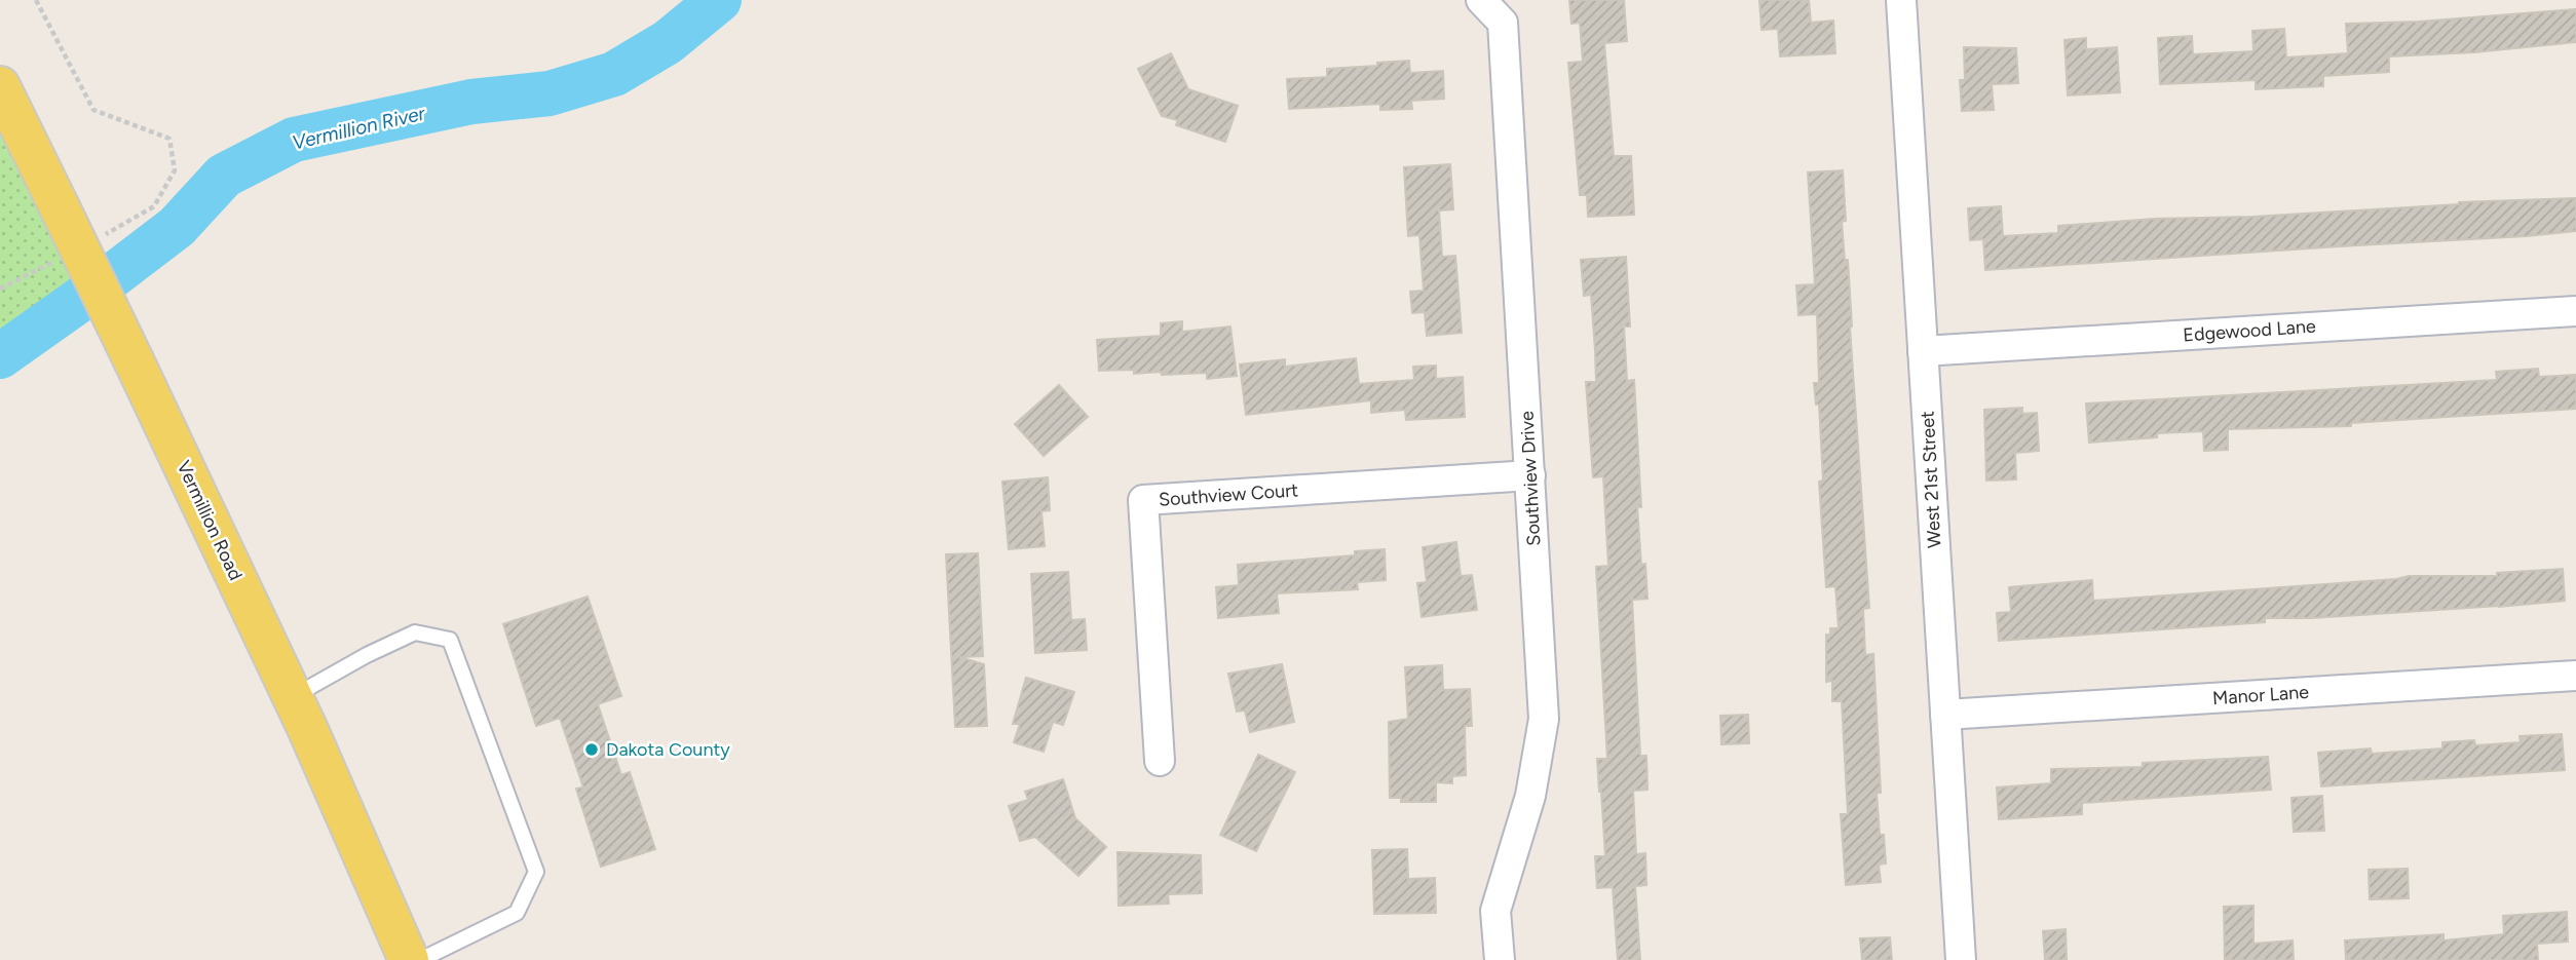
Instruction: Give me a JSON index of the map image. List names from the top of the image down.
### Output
{
  "streets": {
    "main road": ["Vermillion Road"],
    "street": [
      "Edgewood Lane",
      "Southview Drive",
      "West 21st Street",
      "Southview Court",
      "Manor Lane"
    ]
  },
  "crossings": [
    ["Edgewood Lane", "West 21st Street"],
    ["Southview Drive", "Southview Court"],
    ["West 21st Street", "Manor Lane"]
  ],
  "water": ["Vermillion River"],
  "places": ["Dakota County"]
}
